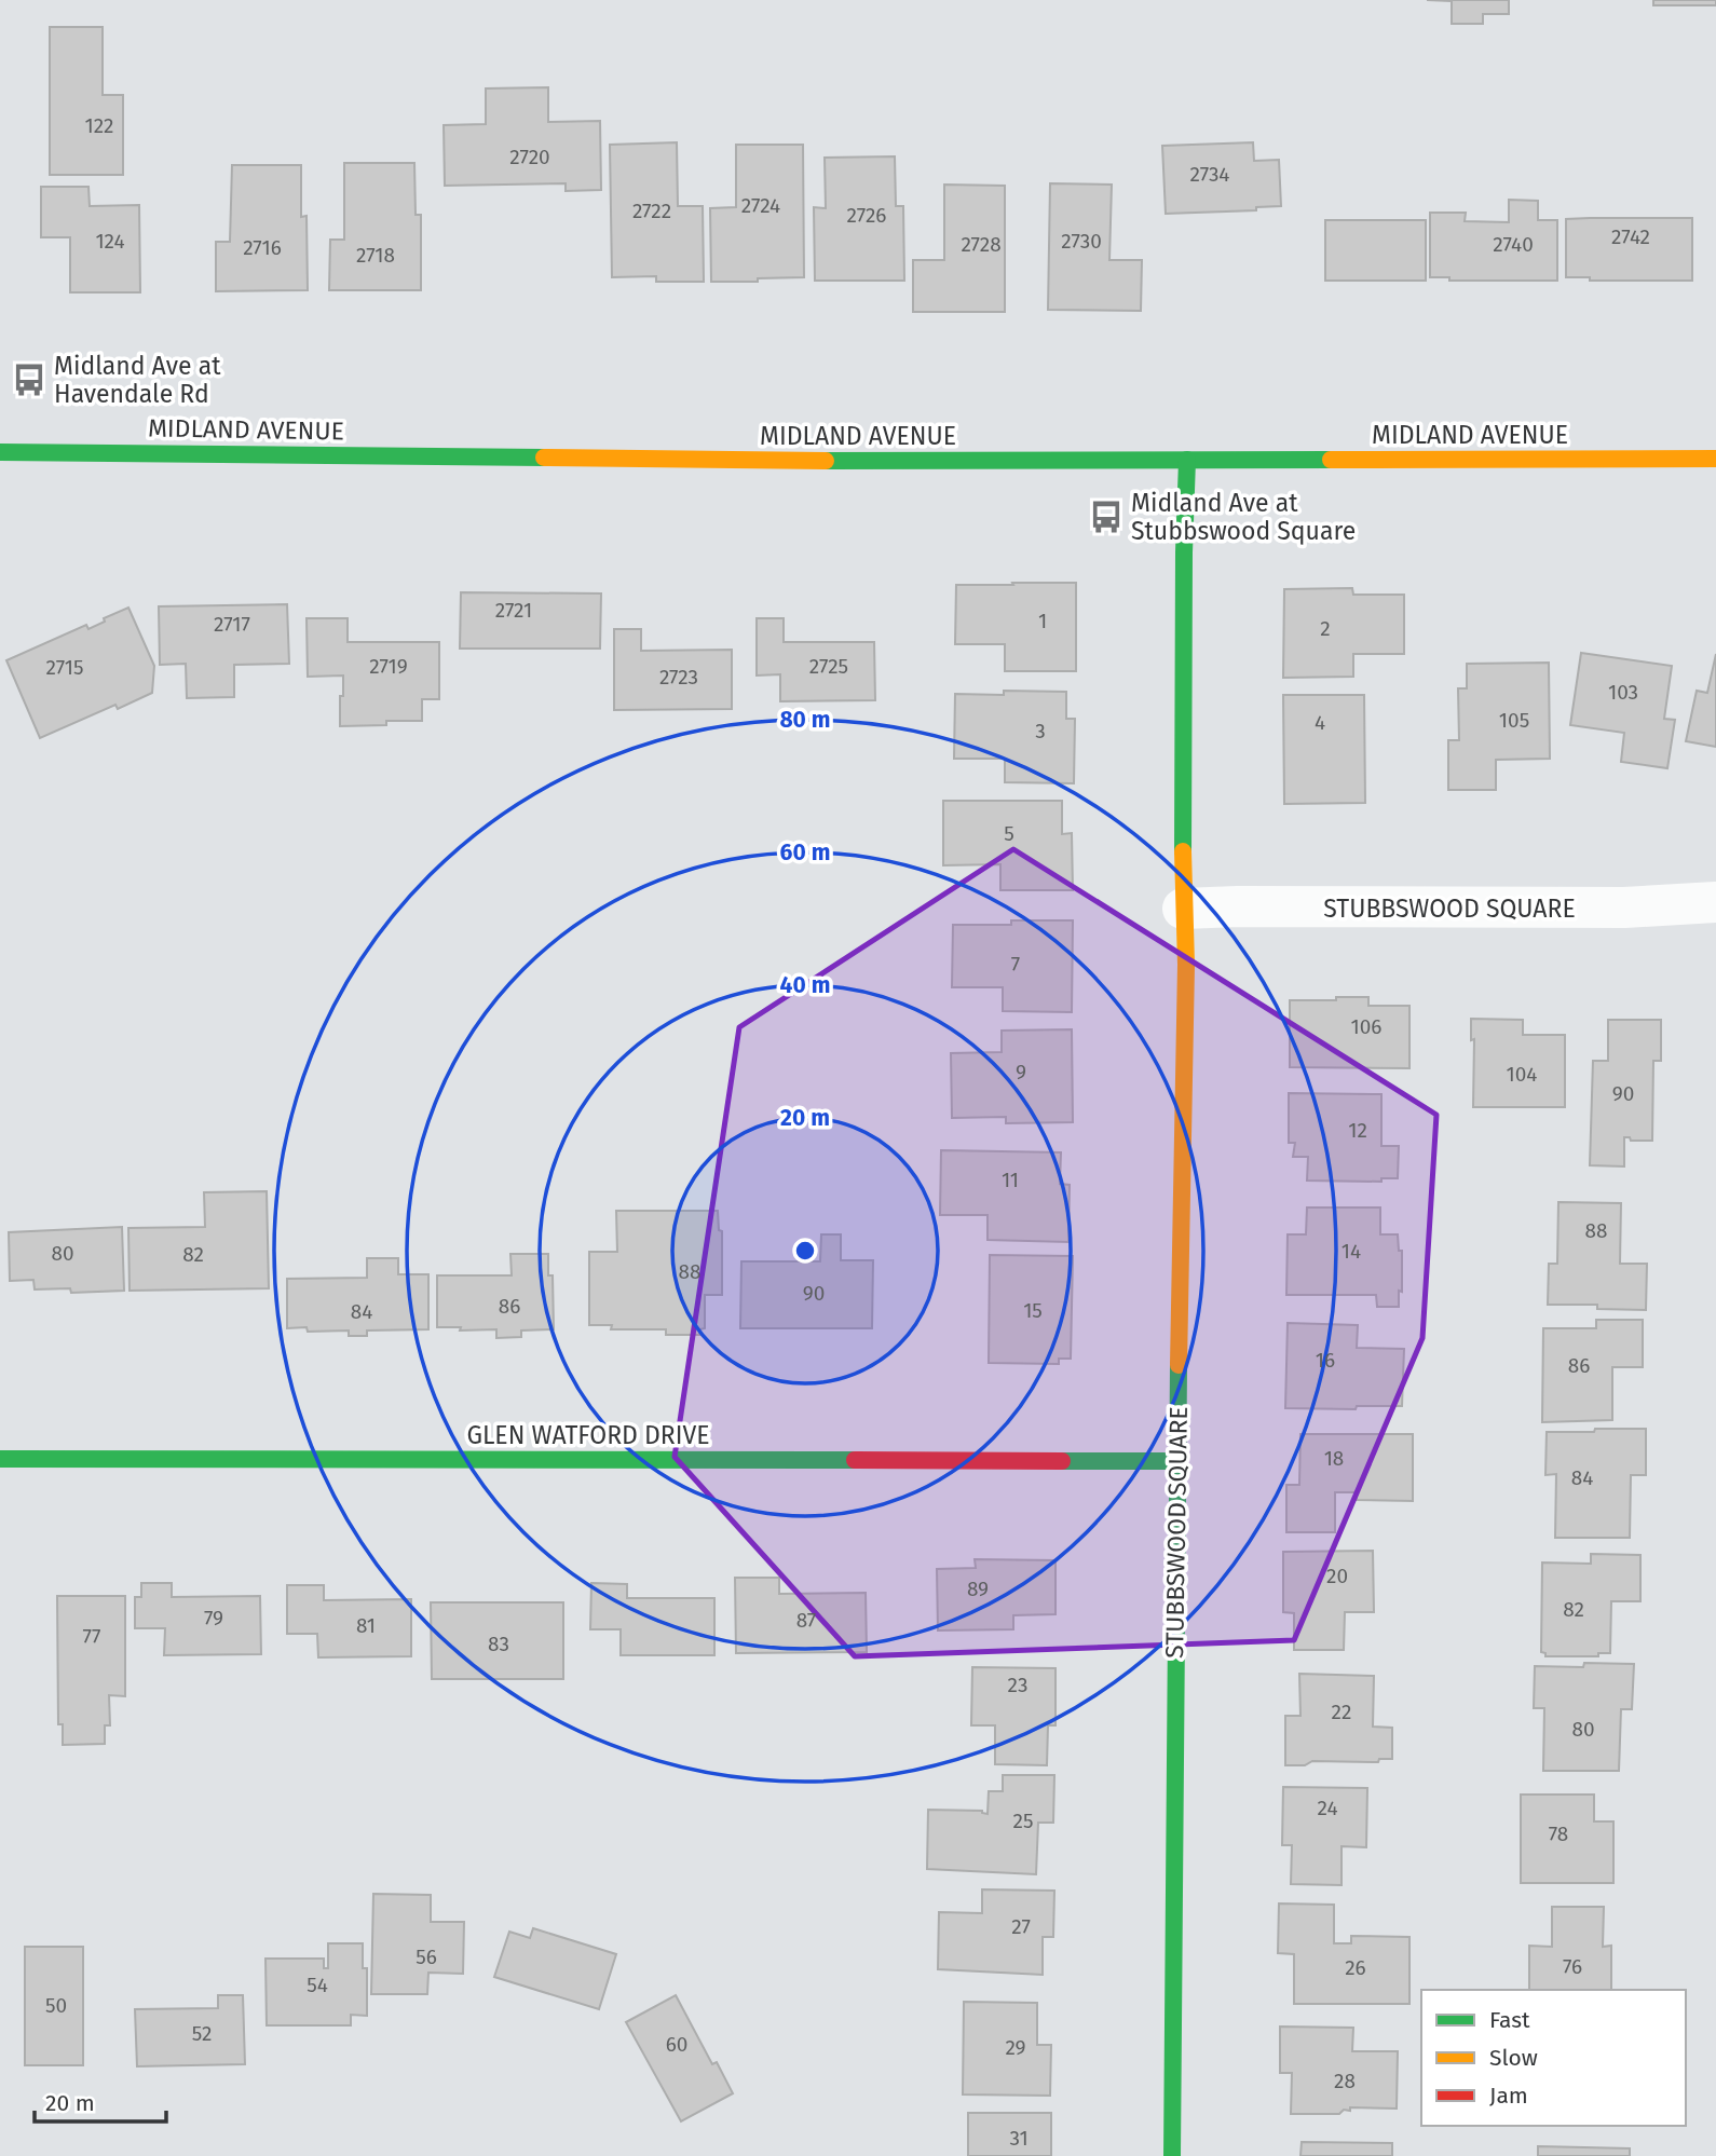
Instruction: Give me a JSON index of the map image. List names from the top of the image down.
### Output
{
  "streets": {
    "street": ["MIDLAND AVENUE", "STUBBSWOOD SQUARE", "GLEN WATFORD DRIVE"]
  },
  "crossings": [
    ["MIDLAND AVENUE", "STUBBSWOOD SQUARE"],
    ["STUBBSWOOD SQUARE", "GLEN WATFORD DRIVE"]
  ],
  "places": {
    "bus stop": ["Midland Ave at Havendale Rd", "Midland Ave at Stubbswood Square"]
  },
  "house_numbers": [
    "122",
    "2720",
    "2734",
    "2724",
    "2722",
    "2726",
    "2742",
    "124",
    "2730",
    "2728",
    "2740",
    "2716",
    "2718",
    "2721",
    "1",
    "2717",
    "2",
    "2719",
    "2725",
    "2715",
    "2723",
    "103",
    "105",
    "4",
    "3",
    "5",
    "7",
    "106",
    "9",
    "104",
    "90",
    "12",
    "11",
    "88",
    "14",
    "80",
    "82",
    "88",
    "90",
    "86",
    "15",
    "84",
    "16",
    "86",
    "18",
    "84",
    "20",
    "89",
    "82",
    "79",
    "87",
    "81",
    "77",
    "83",
    "23",
    "22",
    "80",
    "24",
    "25",
    "78",
    "27",
    "56",
    "76",
    "26",
    "54",
    "50",
    "52",
    "60",
    "29",
    "28",
    "31"
  ],
  "legend": ["Fast", "Slow", "Jam"],
  "scale_bar": "20 m",
  "rings": [
    "80 m",
    "60 m",
    "40 m",
    "20 m"
  ]
}
